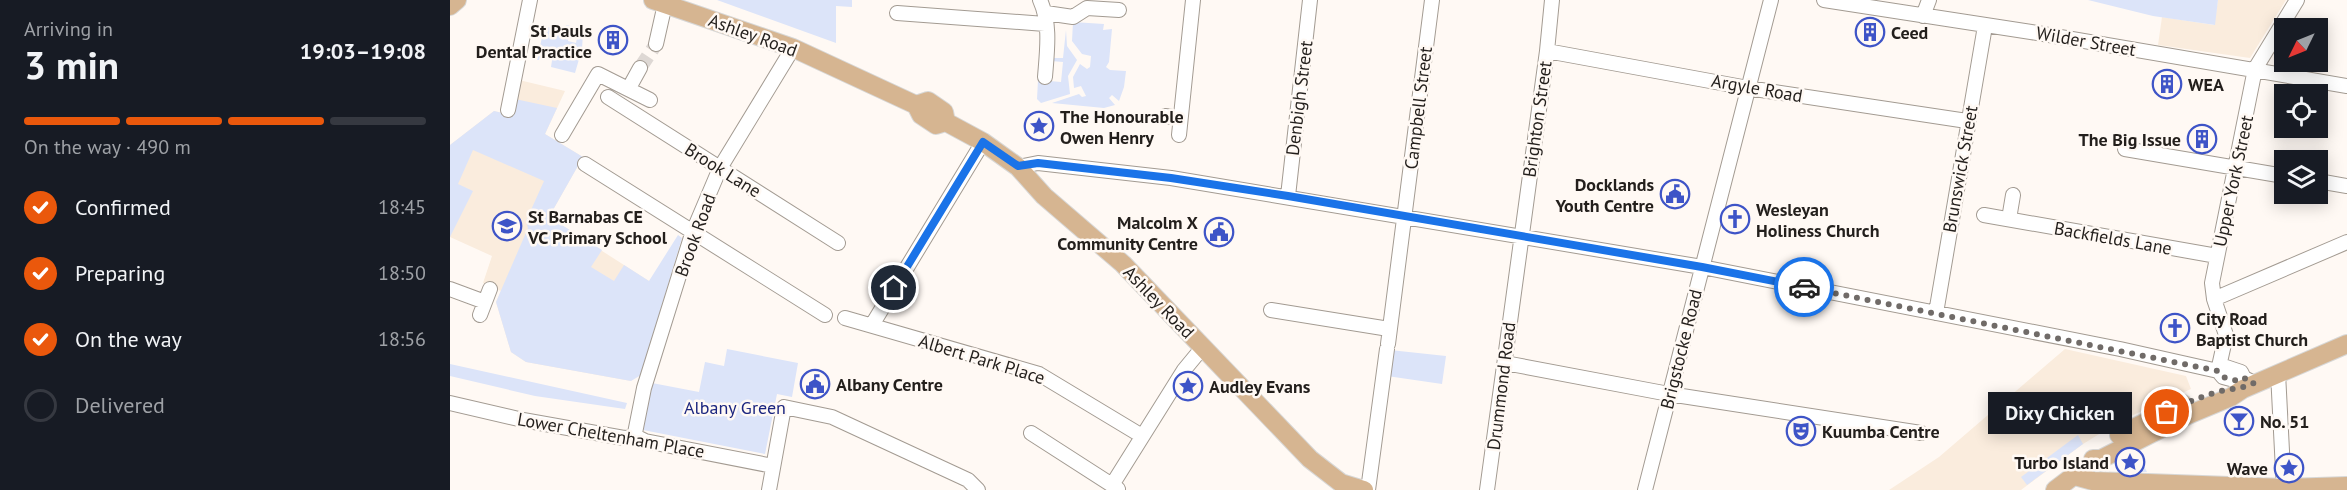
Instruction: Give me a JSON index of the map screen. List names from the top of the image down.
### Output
{
  "streets": {
    "main road": ["Ashley Road"],
    "street": [
      "Wilder Street",
      "Argyle Road",
      "Denbigh Street",
      "Campbell Street",
      "Brighton Street",
      "Brunswick Street",
      "Brook Lane",
      "Upper York Street",
      "Brook Road",
      "Backfields Lane",
      "Brigstocke Road",
      "Albert Park Place",
      "Drummond Road",
      "Lower Cheltenham Place"
    ]
  },
  "crossings": [
    ["Ashley Road", "Campbell Street"],
    ["Ashley Road", "Brook Road"],
    ["Wilder Street", "Brunswick Street"],
    ["Wilder Street", "Upper York Street"],
    ["Argyle Road", "Brighton Street"],
    ["Argyle Road", "Brunswick Street"],
    ["Argyle Road", "Brigstocke Road"],
    ["Brighton Street", "Drummond Road"],
    ["Brook Lane", "Brook Road"],
    ["Upper York Street", "Backfields Lane"],
    ["Brook Road", "Lower Cheltenham Place"]
  ],
  "parks": ["Albany Green"],
  "places": {
    "building": [
      "Ceed",
      "St Pauls Dental Practice",
      "WEA",
      "The Big Issue"
    ],
    "place": [
      "The Honourable Owen Henry",
      "Audley Evans",
      "Turbo Island",
      "Wave"
    ],
    "public building": ["Docklands Youth Centre", "Malcolm X Community Centre", "Albany Centre"],
    "church": ["Wesleyan Holiness Church", "City Road Baptist Church"],
    "school or university": ["St Barnabas CE VC Primary School"],
    "other": ["Dixy Chicken"],
    "bar": ["No. 51"],
    "theatre": ["Kuumba Centre"]
  },
  "north": "bottom left",
  "page": {
    "heading": ["3 min", "Arriving in", "19:03–19:08"],
    "bar": "On the way · 490 m",
    "list": [
      ["Confirmed", "18:45"],
      ["Preparing", "18:50"],
      ["On the way", "18:56"],
      "Delivered"
    ],
    "bubble": "Dixy Chicken"
  }
}
